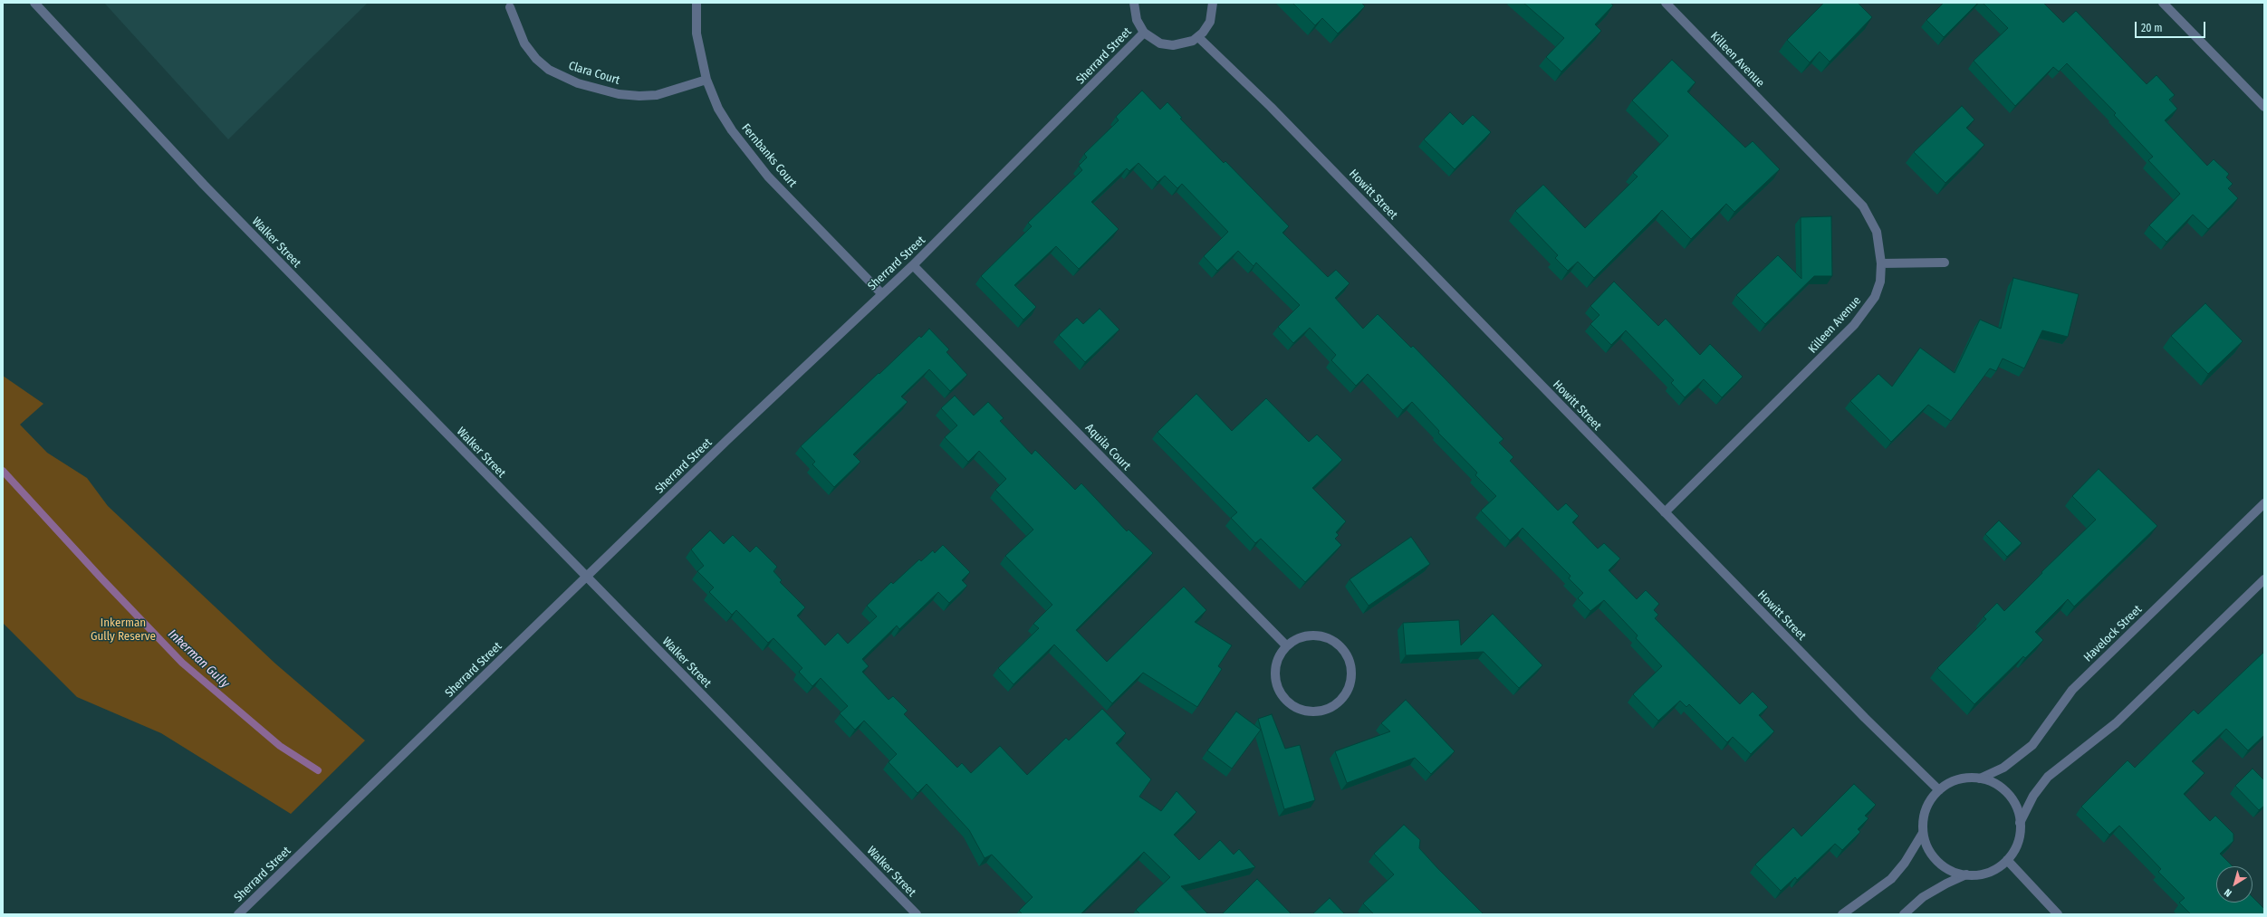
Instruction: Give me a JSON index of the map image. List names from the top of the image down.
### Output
{
  "streets": {
    "street": [
      "Sherrard Street",
      "Killeen Avenue",
      "Clara Court",
      "Fernbanks Court",
      "Howitt Street",
      "Walker Street",
      "Aquila Court",
      "Havelock Street"
    ]
  },
  "crossings": [
    ["Sherrard Street", "Fernbanks Court"],
    ["Sherrard Street", "Walker Street"],
    ["Sherrard Street", "Aquila Court"],
    ["Killeen Avenue", "Howitt Street"],
    ["Clara Court", "Fernbanks Court"],
    ["Howitt Street", "Havelock Street"]
  ],
  "water": ["Inkerman Gully"],
  "parks": ["Inkerman Gully Reserve"],
  "scale_bar": "20 m",
  "north": "bottom left"
}
